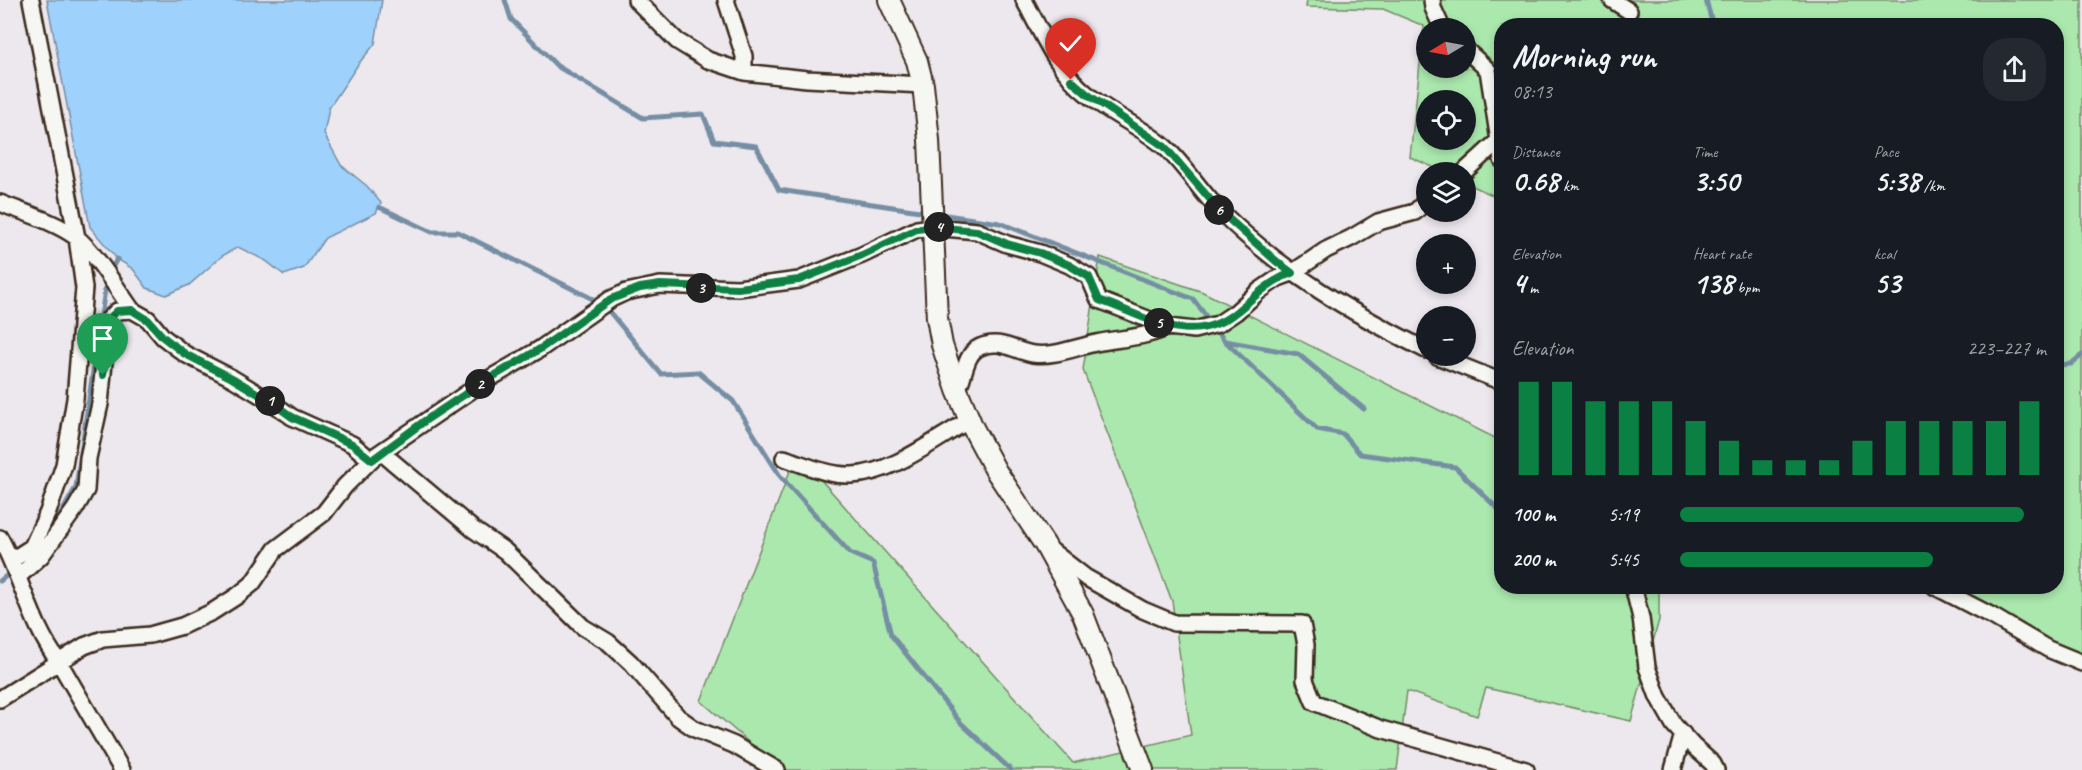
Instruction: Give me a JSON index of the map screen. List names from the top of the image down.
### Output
{
  "north": "left",
  "page": {
    "map_buttons": ["+", "−"],
    "heading": ["Morning run", "08:13"],
    "stats": [
      ["Distance", "0.68 km"],
      ["Time", "3:50"],
      ["Pace", "5:38 /km"],
      ["Elevation", "4 m"],
      ["Heart rate", "138 bpm"],
      ["kcal", "53"]
    ],
    "pins": [
      "6",
      "4",
      "3",
      "5",
      "2",
      "1"
    ],
    "chart": ["Elevation", "223–227 m"],
    "list": [
      {
        "name": "100 m",
        "note": "5:19"
      },
      {
        "name": "200 m",
        "note": "5:45"
      }
    ]
  }
}
